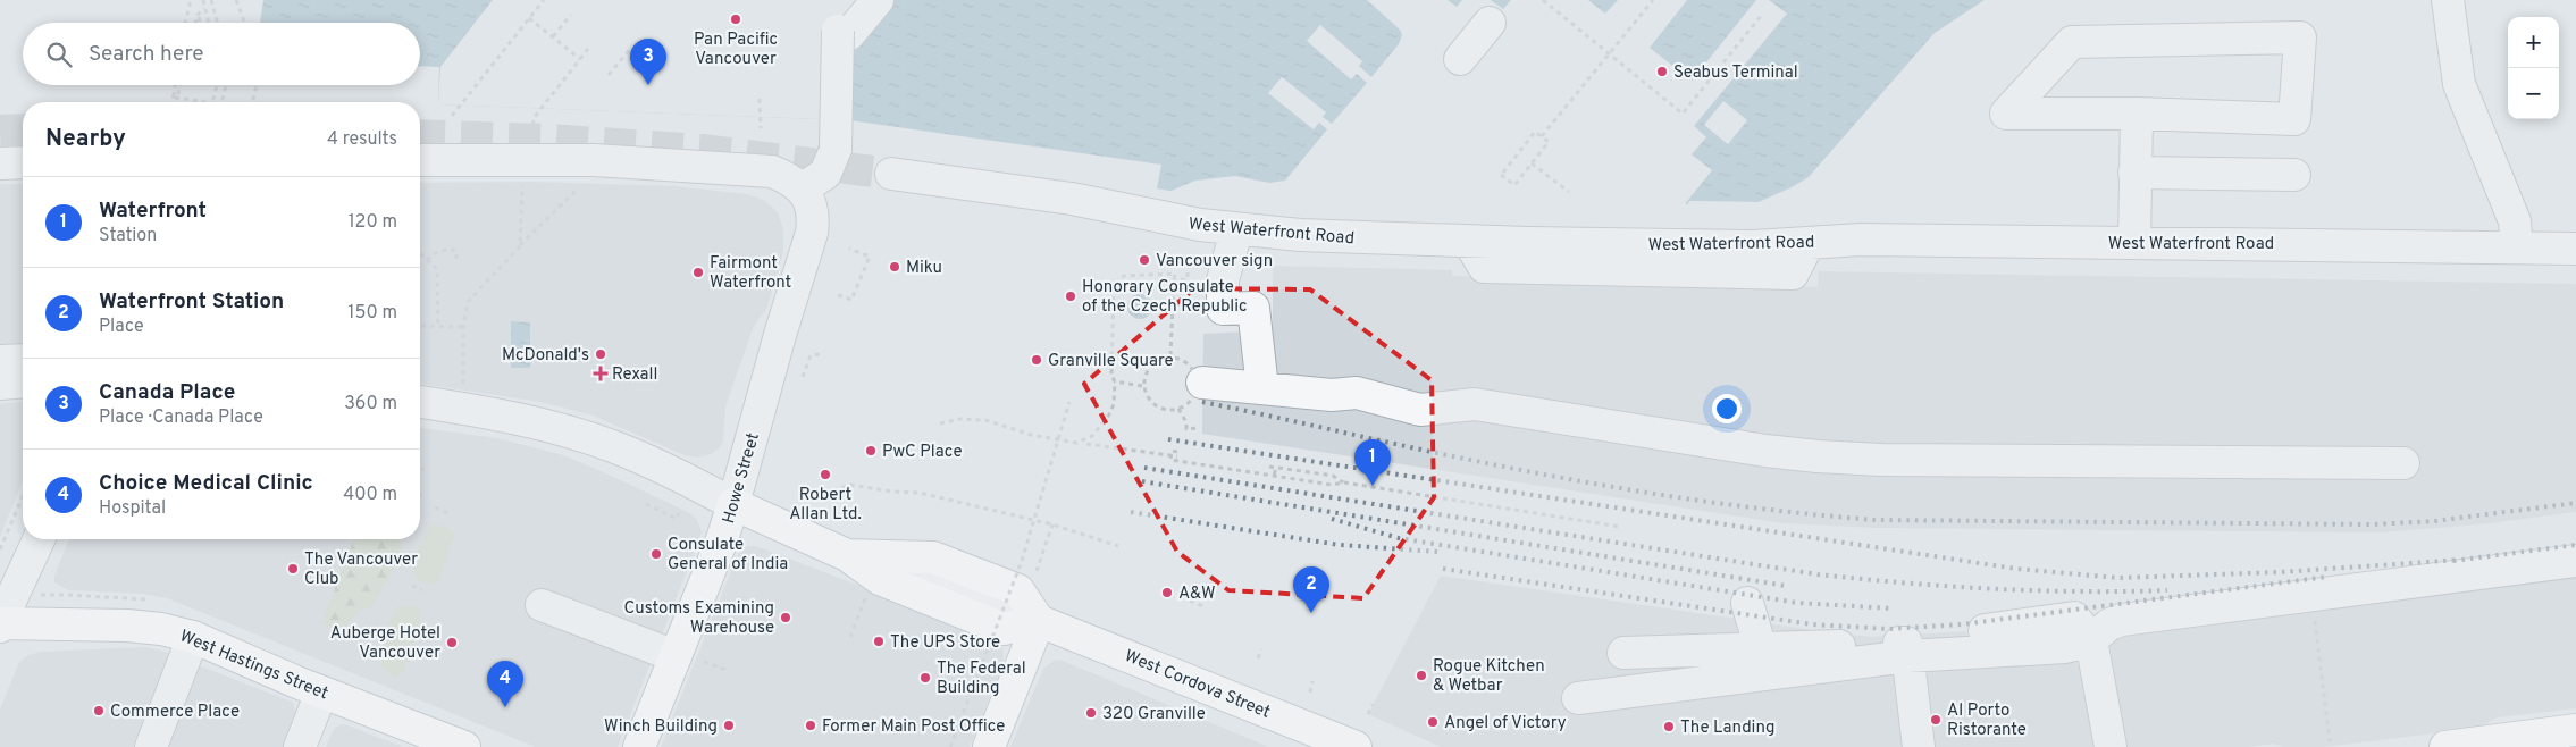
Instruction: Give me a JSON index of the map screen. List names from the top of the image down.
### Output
{
  "streets": {
    "main road": ["Howe Street", "West Hastings Street", "West Cordova Street"],
    "street": ["West Waterfront Road"]
  },
  "places": {
    "other": [
      "Pan Pacific Vancouver",
      "Seabus Terminal",
      "Vancouver sign",
      "Miku",
      "Fairmont Waterfront",
      "Honorary Consulate of the Czech Republic",
      "McDonald's",
      "Granville Square",
      "PwC Place",
      "Robert Allan Ltd.",
      "Consulate General of India",
      "The Vancouver Club",
      "A&W",
      "Customs Examining Warehouse",
      "The UPS Store",
      "Auberge Hotel Vancouver",
      "Rogue Kitchen & Wetbar",
      "The Federal Building",
      "Commerce Place",
      "320 Granville",
      "Al Porto Ristorante",
      "Angel of Victory",
      "Winch Building",
      "Former Main Post Office",
      "The Landing"
    ],
    "health": ["Rexall"]
  },
  "page": {
    "map_buttons": ["+", "−"],
    "search": "Search here",
    "pins": [
      "3",
      "1",
      "2",
      "4"
    ],
    "heading": ["Nearby", "4 results"],
    "list": [
      {
        "mark": "1",
        "name": "Waterfront",
        "note": "Station",
        "value": "120 m"
      },
      {
        "mark": "2",
        "name": "Waterfront Station",
        "note": "Place",
        "value": "150 m"
      },
      {
        "mark": "3",
        "name": "Canada Place",
        "note": "Place · Canada Place",
        "value": "360 m"
      },
      {
        "mark": "4",
        "name": "Choice Medical Clinic",
        "note": "Hospital",
        "value": "400 m"
      }
    ]
  }
}
